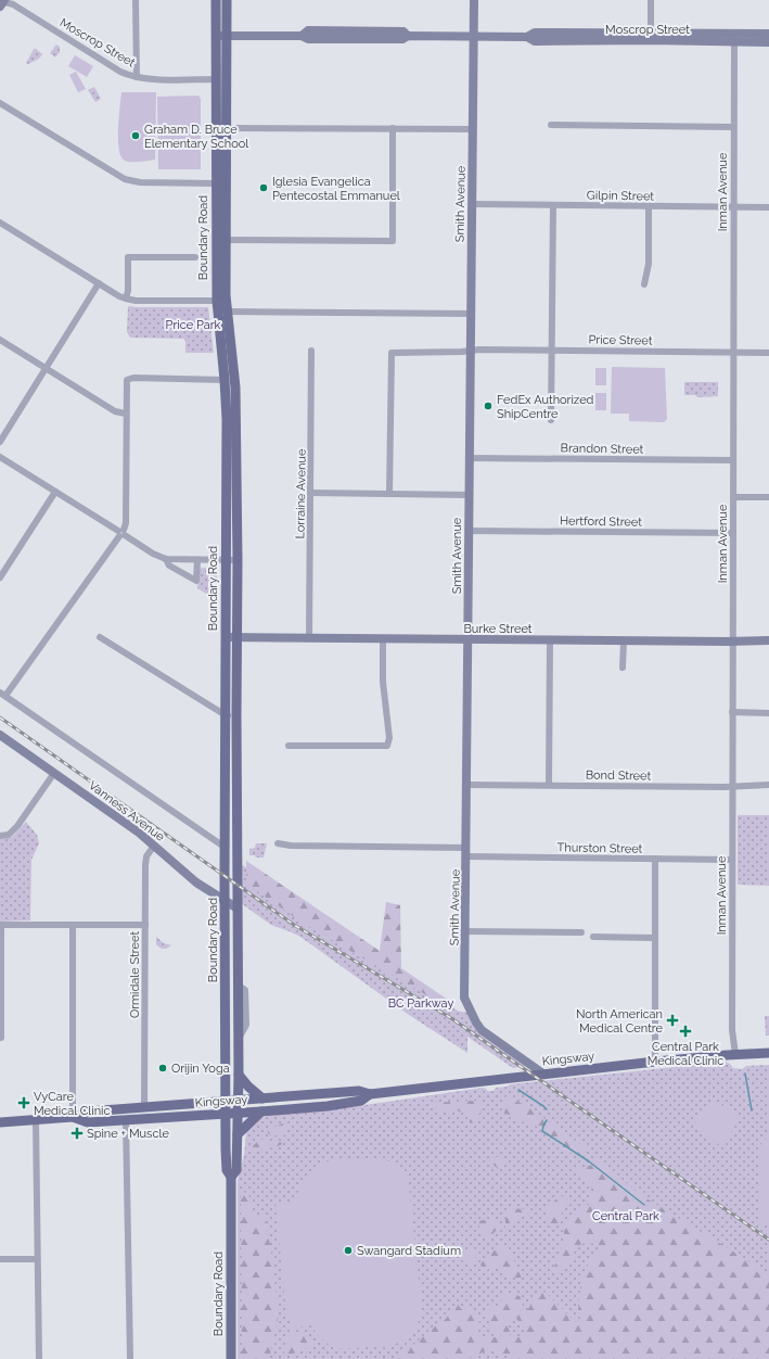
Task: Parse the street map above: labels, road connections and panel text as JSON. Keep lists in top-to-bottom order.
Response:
{
  "streets": {
    "main road": ["Boundary Road", "Kingsway"],
    "street": [
      "Moscrop Street",
      "Inman Avenue",
      "Gilpin Street",
      "Smith Avenue",
      "Price Street",
      "Brandon Street",
      "Lorraine Avenue",
      "Hertford Street",
      "Burke Street",
      "Bond Street",
      "Vanness Avenue",
      "Thurston Street",
      "Ormidale Street"
    ]
  },
  "crossings": [
    ["Moscrop Street", "Inman Avenue"],
    ["Moscrop Street", "Smith Avenue"],
    ["Moscrop Street", "Boundary Road"],
    ["Inman Avenue", "Gilpin Street"],
    ["Inman Avenue", "Price Street"],
    ["Inman Avenue", "Brandon Street"],
    ["Inman Avenue", "Hertford Street"],
    ["Inman Avenue", "Burke Street"],
    ["Inman Avenue", "Bond Street"],
    ["Inman Avenue", "Thurston Street"],
    ["Inman Avenue", "Kingsway"],
    ["Gilpin Street", "Smith Avenue"],
    ["Smith Avenue", "Price Street"],
    ["Smith Avenue", "Brandon Street"],
    ["Smith Avenue", "Hertford Street"],
    ["Smith Avenue", "Burke Street"],
    ["Smith Avenue", "Bond Street"],
    ["Smith Avenue", "Thurston Street"],
    ["Smith Avenue", "Kingsway"],
    ["Boundary Road", "Burke Street"],
    ["Boundary Road", "Vanness Avenue"],
    ["Boundary Road", "Kingsway"],
    ["Lorraine Avenue", "Burke Street"],
    ["Vanness Avenue", "Ormidale Street"],
    ["Ormidale Street", "Kingsway"]
  ],
  "parks": ["Price Park", "BC Parkway", "Central Park"],
  "places": {
    "other": [
      "Graham D. Bruce Elementary School",
      "Iglesia Evangelica Pentecostal Emmanuel",
      "FedEx Authorized ShipCentre",
      "Orijin Yoga",
      "Swangard Stadium"
    ],
    "health": [
      "North American Medical Centre",
      "Central Park Medical Clinic",
      "VyCare Medical Clinic",
      "Spine + Muscle"
    ]
  }
}
